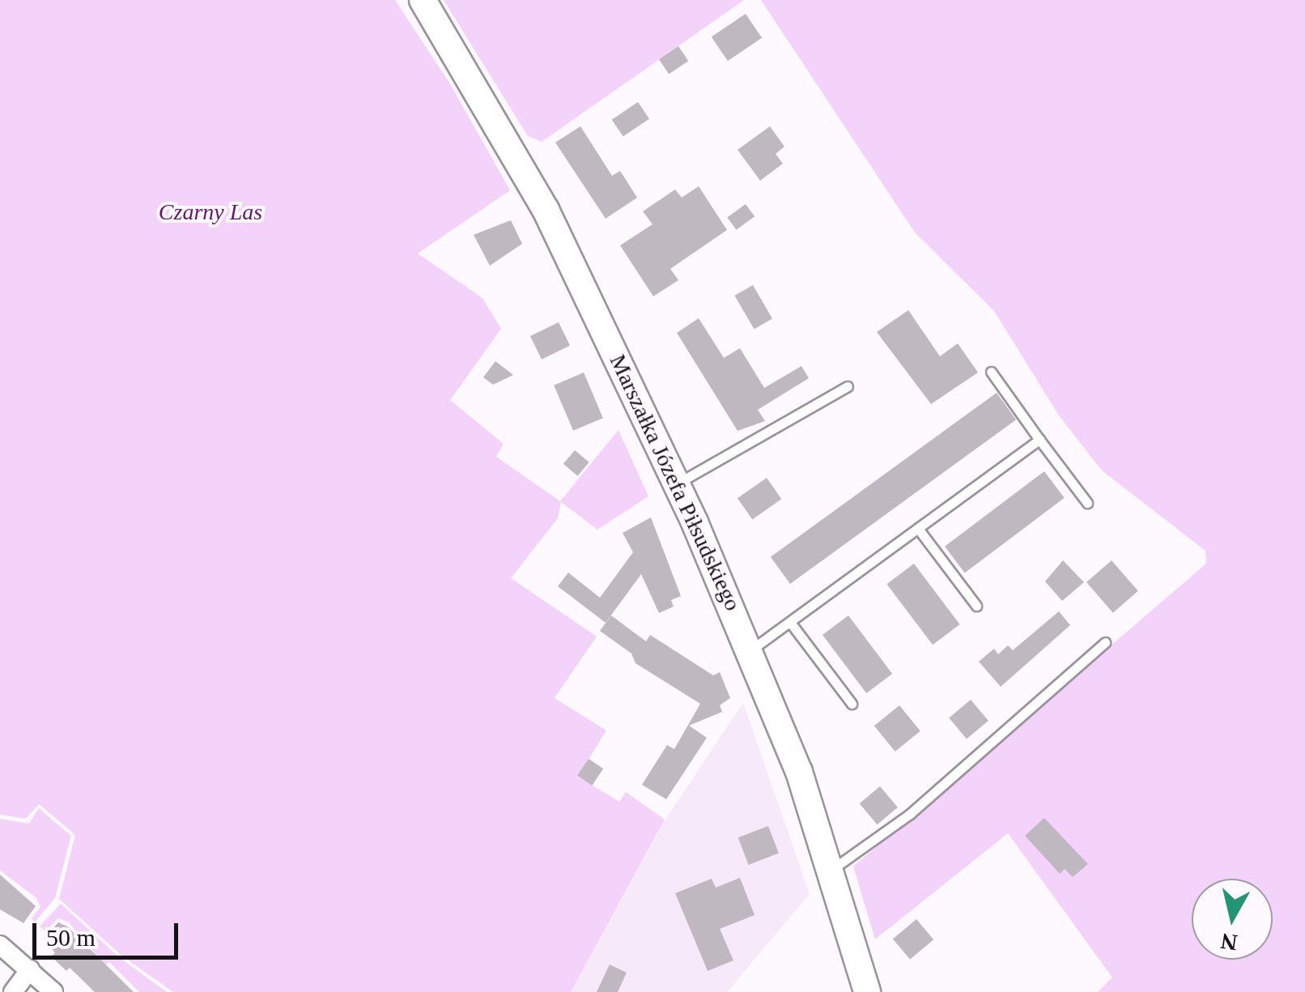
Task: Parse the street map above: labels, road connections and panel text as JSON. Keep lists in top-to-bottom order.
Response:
{
  "streets": {
    "street": ["Marszałka Józefa Piłsudskiego"]
  },
  "parks": ["Czarny Las"],
  "scale_bar": "50 m",
  "north": "bottom"
}
